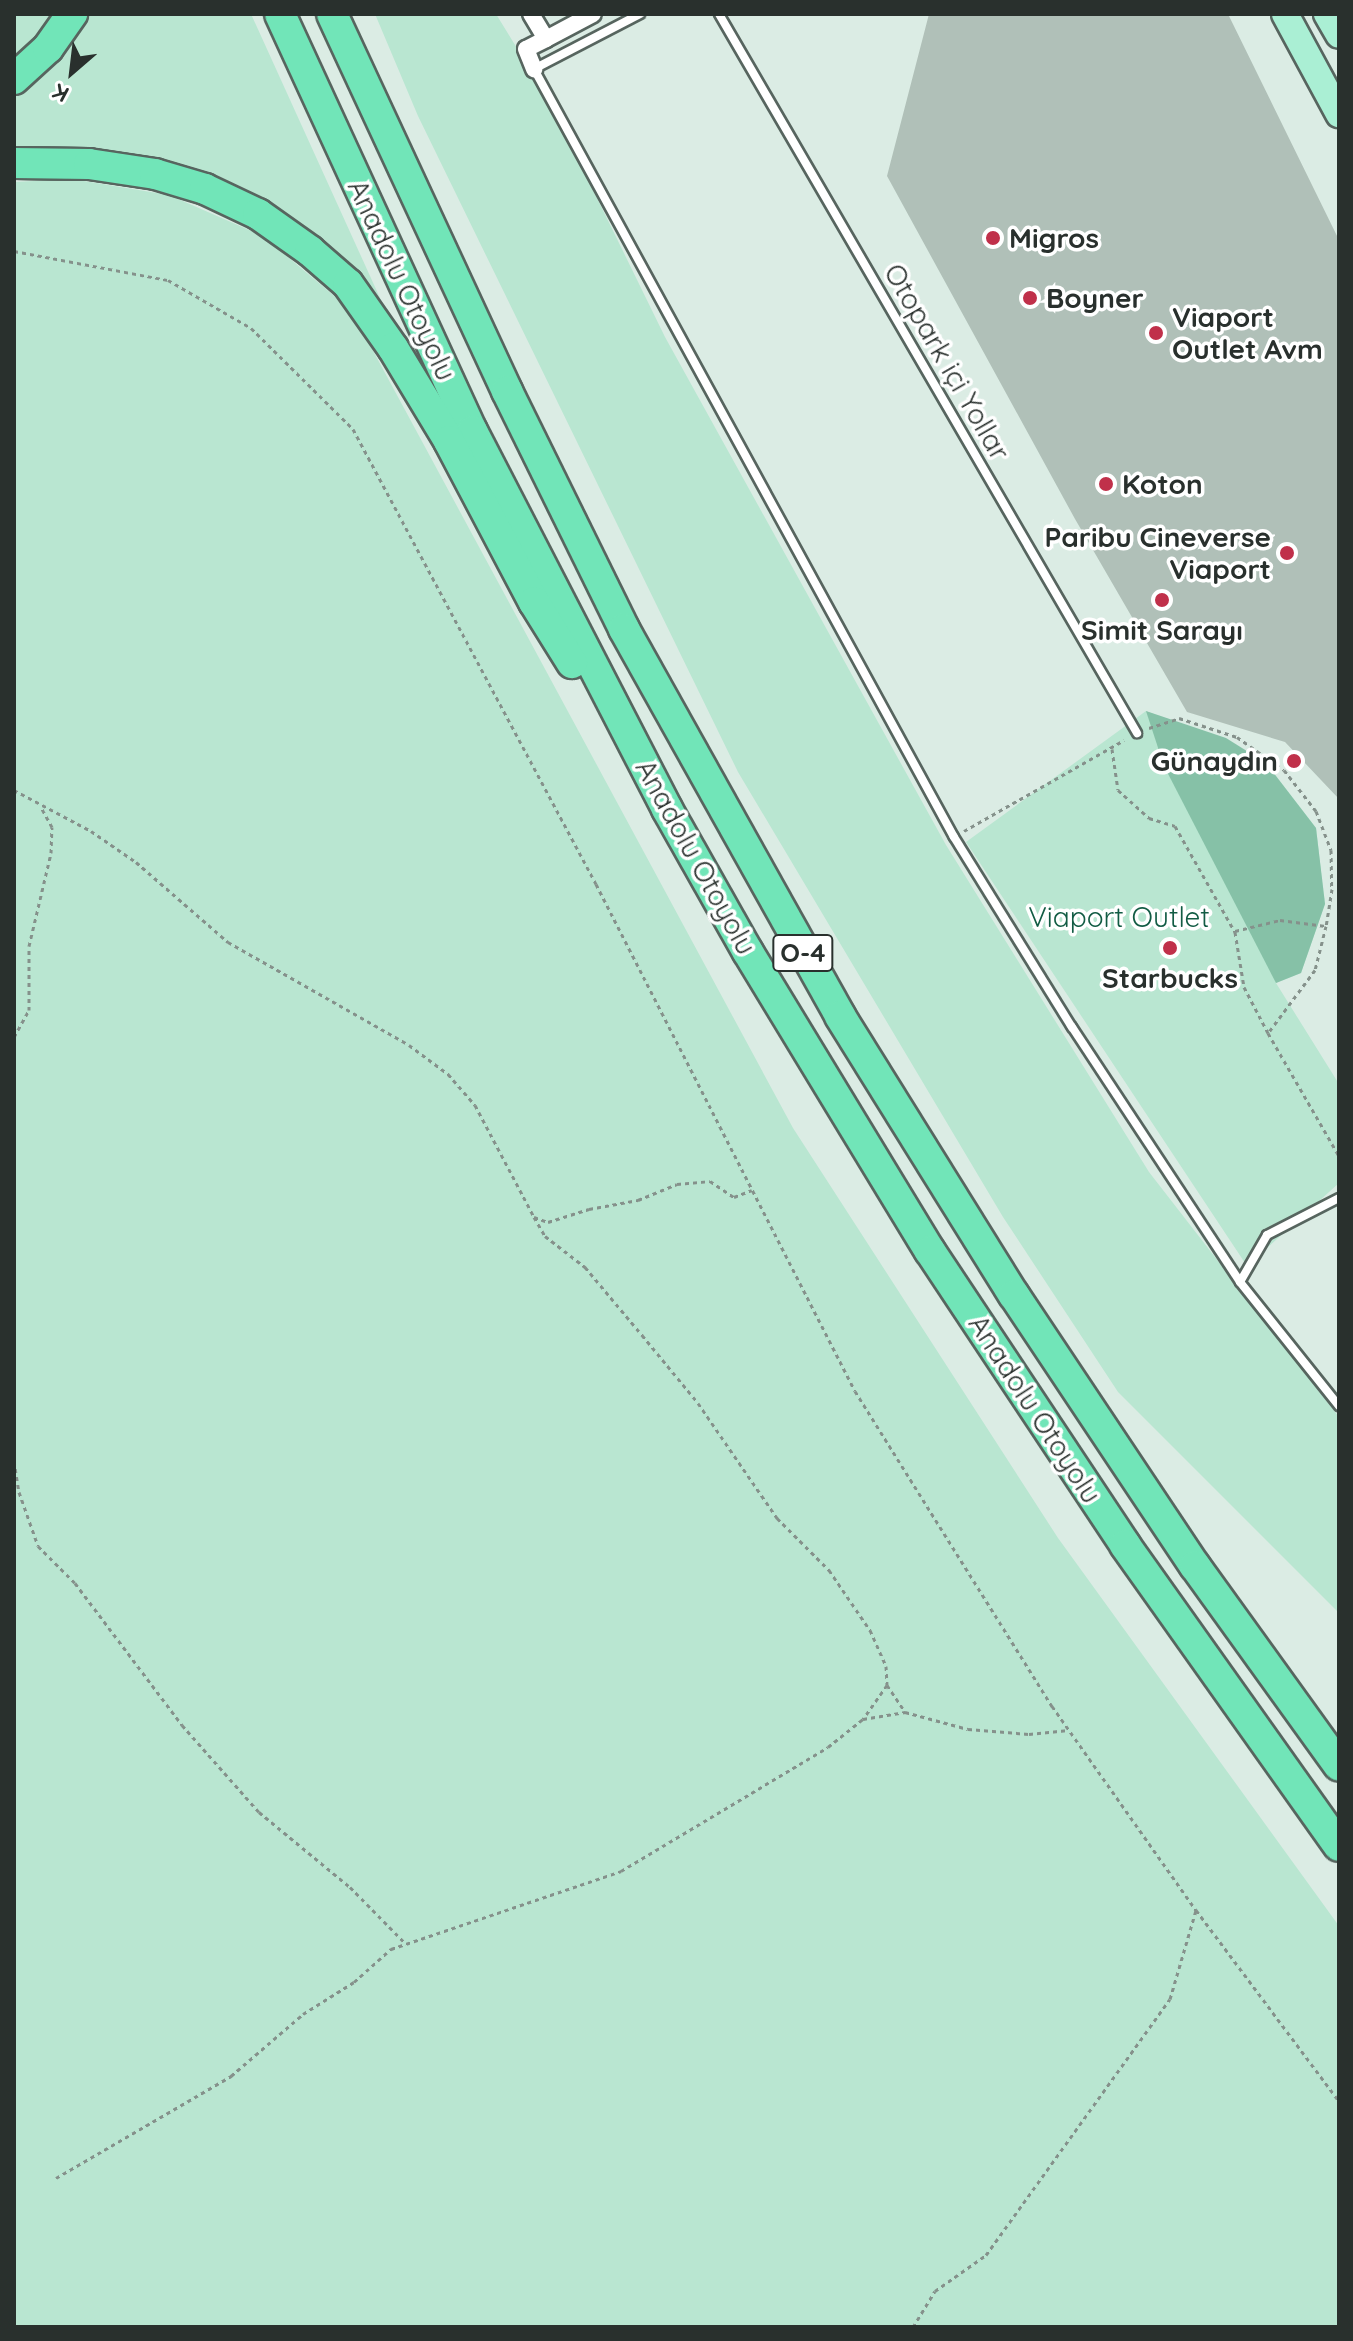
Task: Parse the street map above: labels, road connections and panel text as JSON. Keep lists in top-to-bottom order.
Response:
{
  "streets": {
    "highway": ["Anadolu Otoyolu", "O-4"],
    "lane": ["Otopark içi Yollar"]
  },
  "parks": ["Viaport Outlet"],
  "places": [
    "Migros",
    "Boyner",
    "Viaport Outlet Avm",
    "Koton",
    "Paribu Cineverse Viaport",
    "Simit Sarayı",
    "Günaydın",
    "Starbucks"
  ],
  "north": "bottom left"
}
